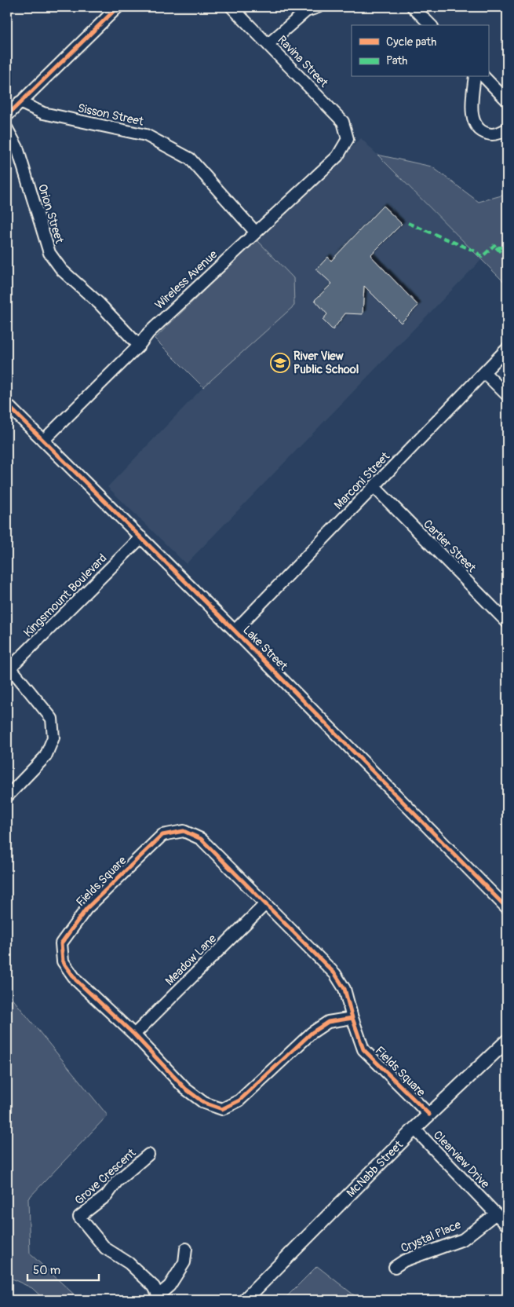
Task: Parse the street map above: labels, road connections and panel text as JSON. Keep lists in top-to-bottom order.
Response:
{
  "streets": {
    "main road": ["McNabb Street"],
    "street": [
      "Ravina Street",
      "Sisson Street",
      "Orion Street",
      "Wireless Avenue",
      "Marconi Street",
      "Cartier Street",
      "Kingsmount Boulevard",
      "Lake Street",
      "Fields Square",
      "Meadow Lane",
      "Clearview Drive",
      "Grove Crescent",
      "Crystal Place"
    ]
  },
  "crossings": [
    ["Ravina Street", "Wireless Avenue"],
    ["Sisson Street", "Wireless Avenue"],
    ["Orion Street", "Wireless Avenue"],
    ["Wireless Avenue", "Lake Street"],
    ["Marconi Street", "Cartier Street"],
    ["Marconi Street", "Lake Street"],
    ["Kingsmount Boulevard", "Lake Street"],
    ["Fields Square", "Meadow Lane"],
    ["Fields Square", "McNabb Street"],
    ["Clearview Drive", "McNabb Street"],
    ["Clearview Drive", "Crystal Place"]
  ],
  "places": {
    "school or university": ["River View Public School"]
  },
  "legend": ["Cycle path", "Path"],
  "scale_bar": "50 m"
}
